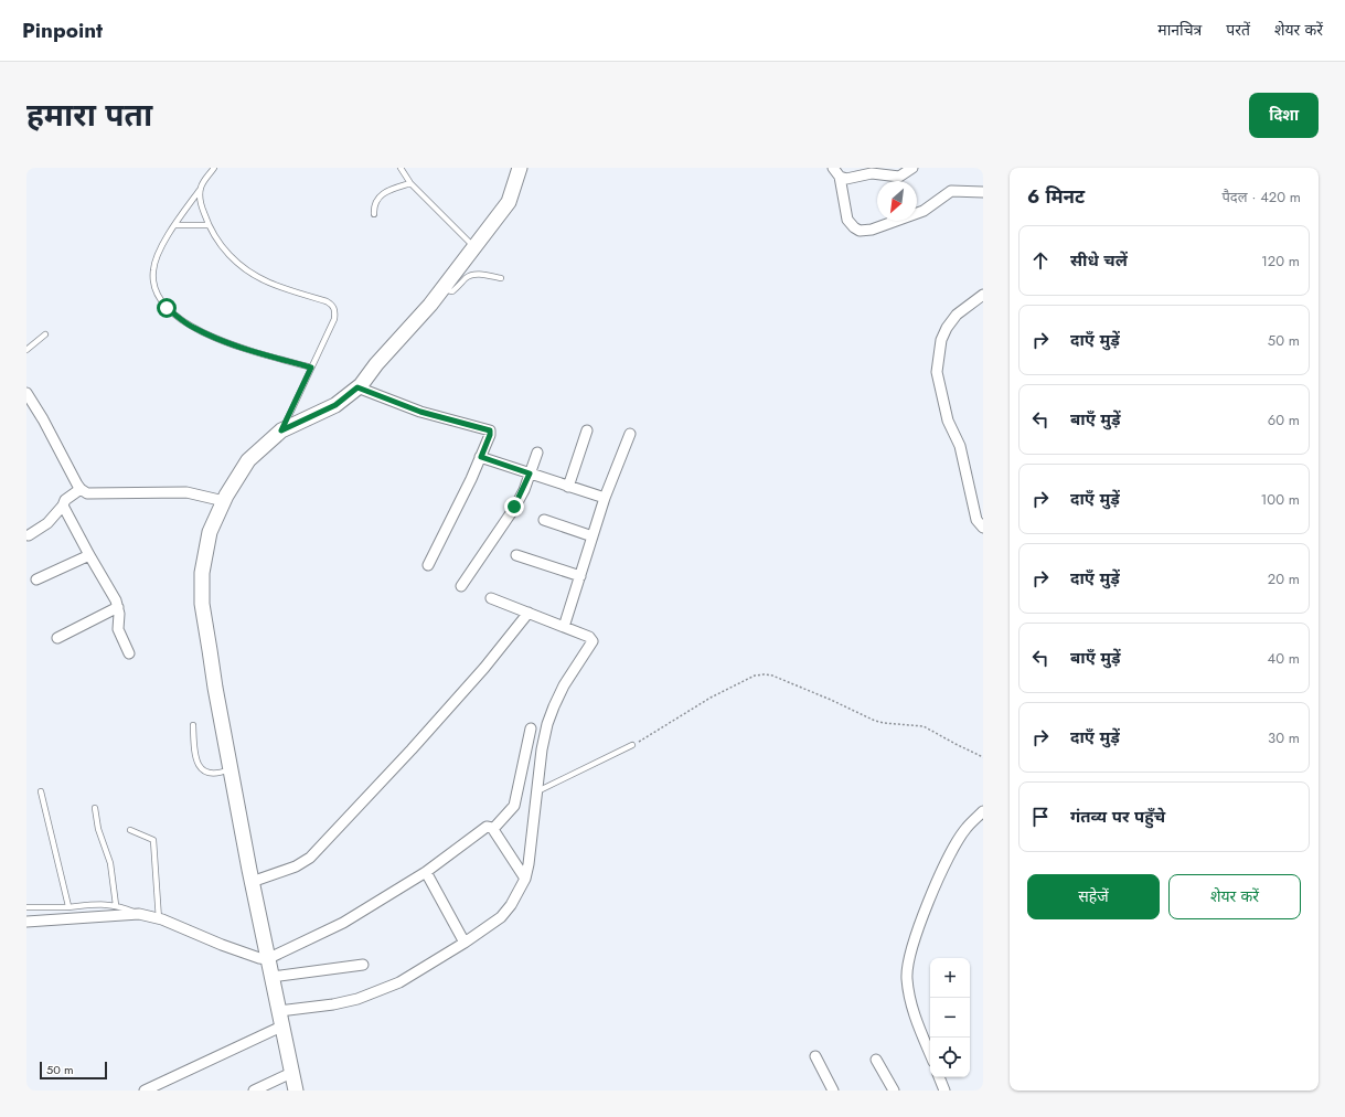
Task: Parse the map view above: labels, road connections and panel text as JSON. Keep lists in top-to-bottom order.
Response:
{
  "scale_bar": "50 m",
  "north": "bottom left",
  "page": {
    "header": "Pinpoint",
    "nav": ["मानचित्र", "परतें", "शेयर करें"],
    "title": "हमारा पता",
    "buttons": [
      "दिशा",
      ["सहेजें", "शेयर करें"]
    ],
    "heading": ["6 मिनट", "पैदल · 420 m"],
    "list": [
      ["सीधे चलें", "120 m"],
      ["दाएँ मुड़ें", "50 m"],
      ["बाएँ मुड़ें", "60 m"],
      ["दाएँ मुड़ें", "100 m"],
      ["दाएँ मुड़ें", "20 m"],
      ["बाएँ मुड़ें", "40 m"],
      ["दाएँ मुड़ें", "30 m"],
      "गंतव्य पर पहुँचे"
    ],
    "map_buttons": ["+", "−"],
    "scale": "50 m"
  }
}
